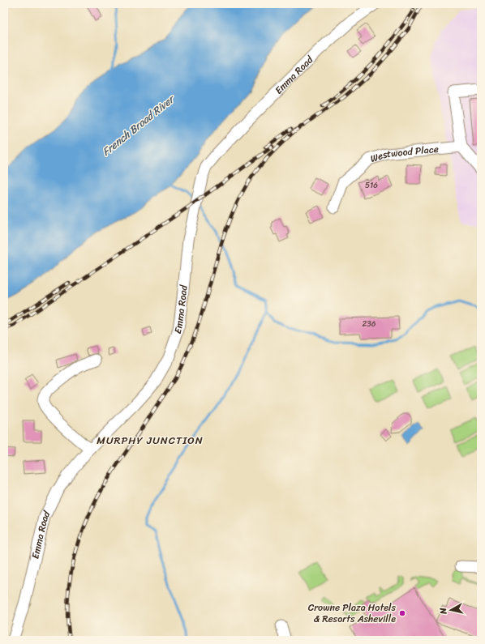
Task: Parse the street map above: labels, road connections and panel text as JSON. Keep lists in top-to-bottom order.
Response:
{
  "streets": {
    "street": ["Emma Road", "Westwood Place"]
  },
  "districts": ["MURPHY JUNCTION"],
  "water": ["French Broad River"],
  "places": ["Crowne Plaza Hotels & Resorts Asheville"],
  "house_numbers": ["516", "236"],
  "north": "left"
}
